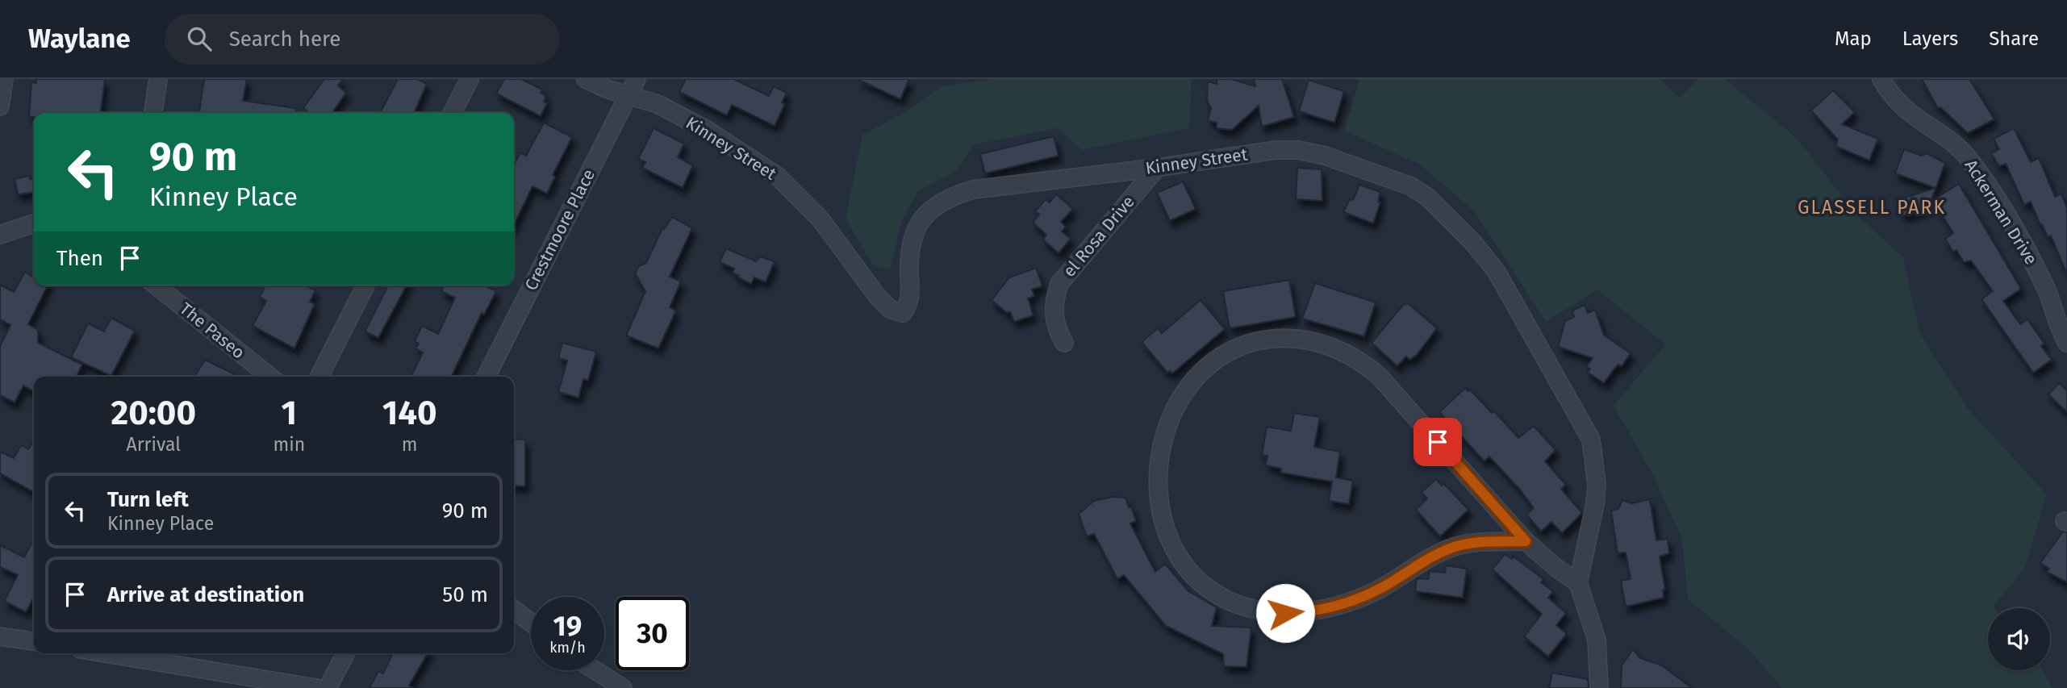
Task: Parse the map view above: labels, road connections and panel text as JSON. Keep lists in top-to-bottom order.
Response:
{
  "streets": {
    "street": [
      "Kinney Street",
      "Ackerman Drive",
      "Crestmoore Place",
      "el Rosa Drive",
      "The Paseo"
    ]
  },
  "crossings": [
    ["Kinney Street", "Crestmoore Place"],
    ["Kinney Street", "el Rosa Drive"]
  ],
  "districts": ["GLASSELL PARK"],
  "page": {
    "header": "Waylane",
    "search": "Search here",
    "nav": ["Map", "Layers", "Share"],
    "turn": ["90 m", "Kinney Place"],
    "then": "Then",
    "eta": [
      "20:00",
      "Arrival",
      "1",
      "min",
      "140",
      "m"
    ],
    "list": [
      {
        "name": "Turn left",
        "note": "Kinney Place",
        "value": "90 m"
      },
      {
        "name": "Arrive at destination",
        "value": "50 m"
      }
    ],
    "speed": "19 km/h",
    "limit": "30"
  }
}
